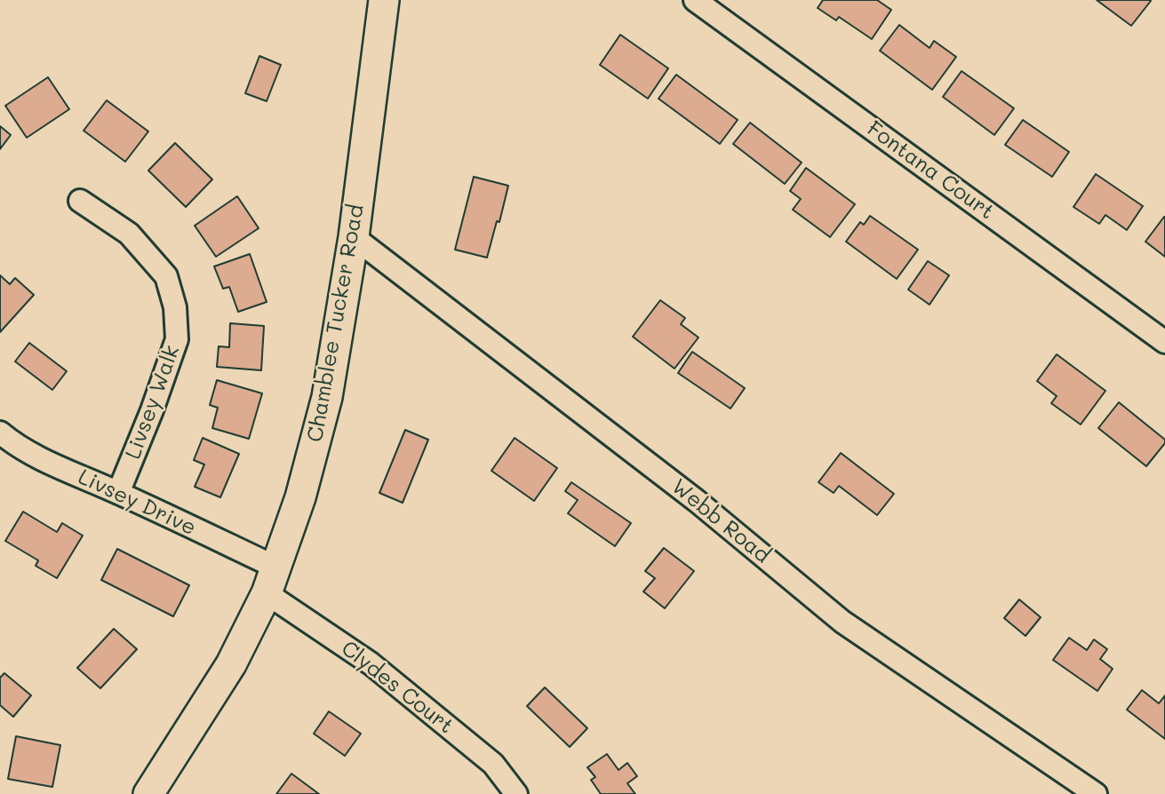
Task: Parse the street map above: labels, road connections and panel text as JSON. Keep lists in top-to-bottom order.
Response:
{
  "streets": {
    "main road": ["Chamblee Tucker Road"],
    "street": [
      "Fontana Court",
      "Livsey Walk",
      "Livsey Drive",
      "Webb Road",
      "Clydes Court"
    ]
  },
  "crossings": [
    ["Chamblee Tucker Road", "Livsey Drive"],
    ["Chamblee Tucker Road", "Webb Road"],
    ["Chamblee Tucker Road", "Clydes Court"],
    ["Livsey Walk", "Livsey Drive"],
    ["Livsey Drive", "Clydes Court"]
  ]
}
